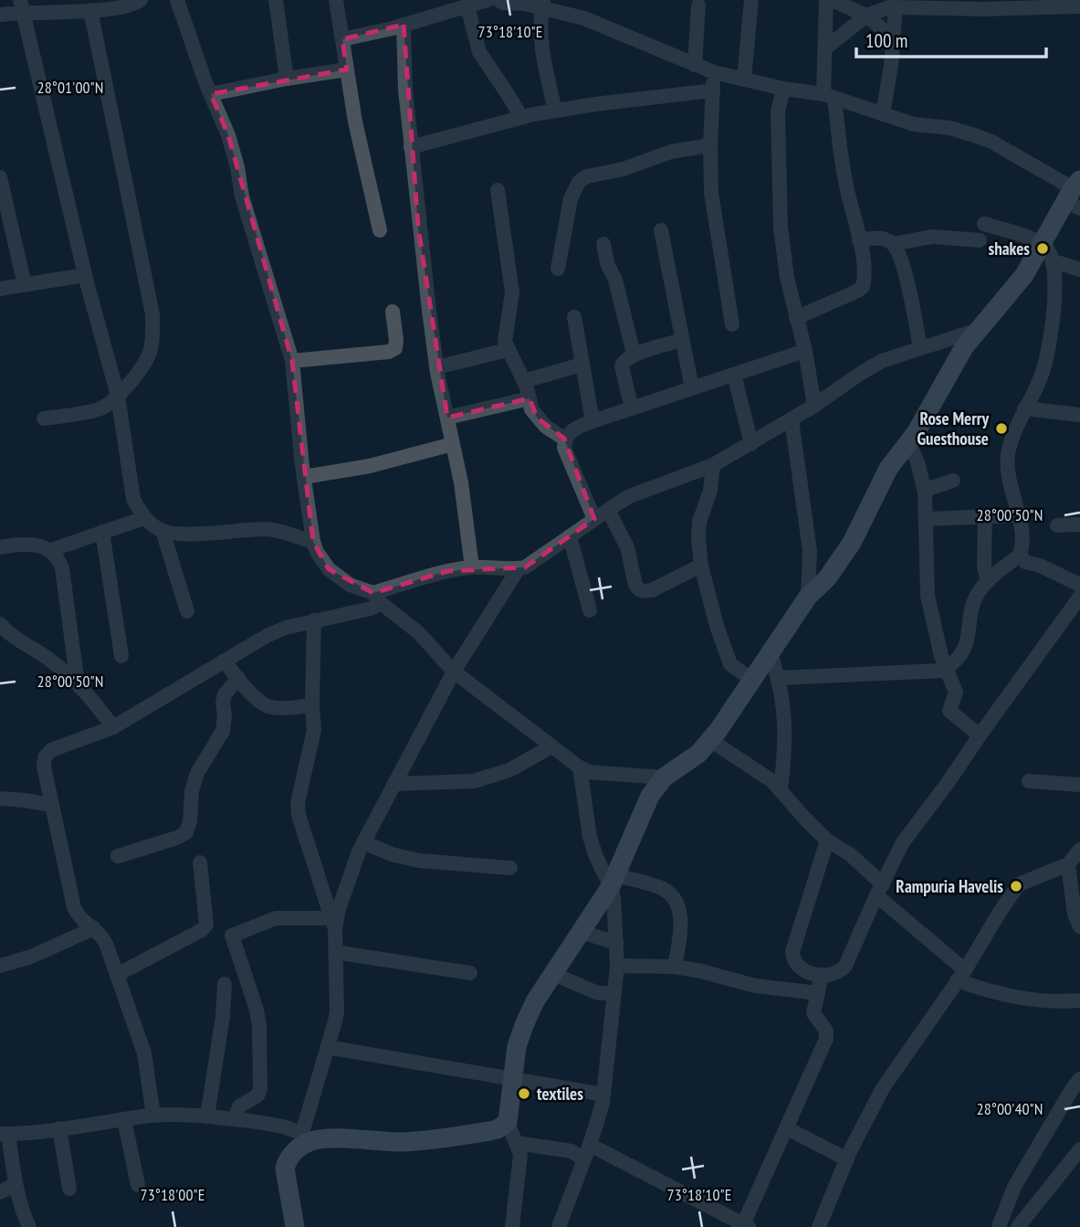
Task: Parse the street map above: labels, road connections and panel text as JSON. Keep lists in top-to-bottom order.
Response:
{
  "places": [
    "shakes",
    "Rose Merry Guesthouse",
    "Rampuria Havelis",
    "textiles"
  ],
  "scale_bar": "100 m",
  "coordinates": [
    "73°18'10\"E",
    "28°01'00\"N",
    "28°00'50\"N",
    "28°00'40\"N",
    "73°18'00\"E"
  ]
}
